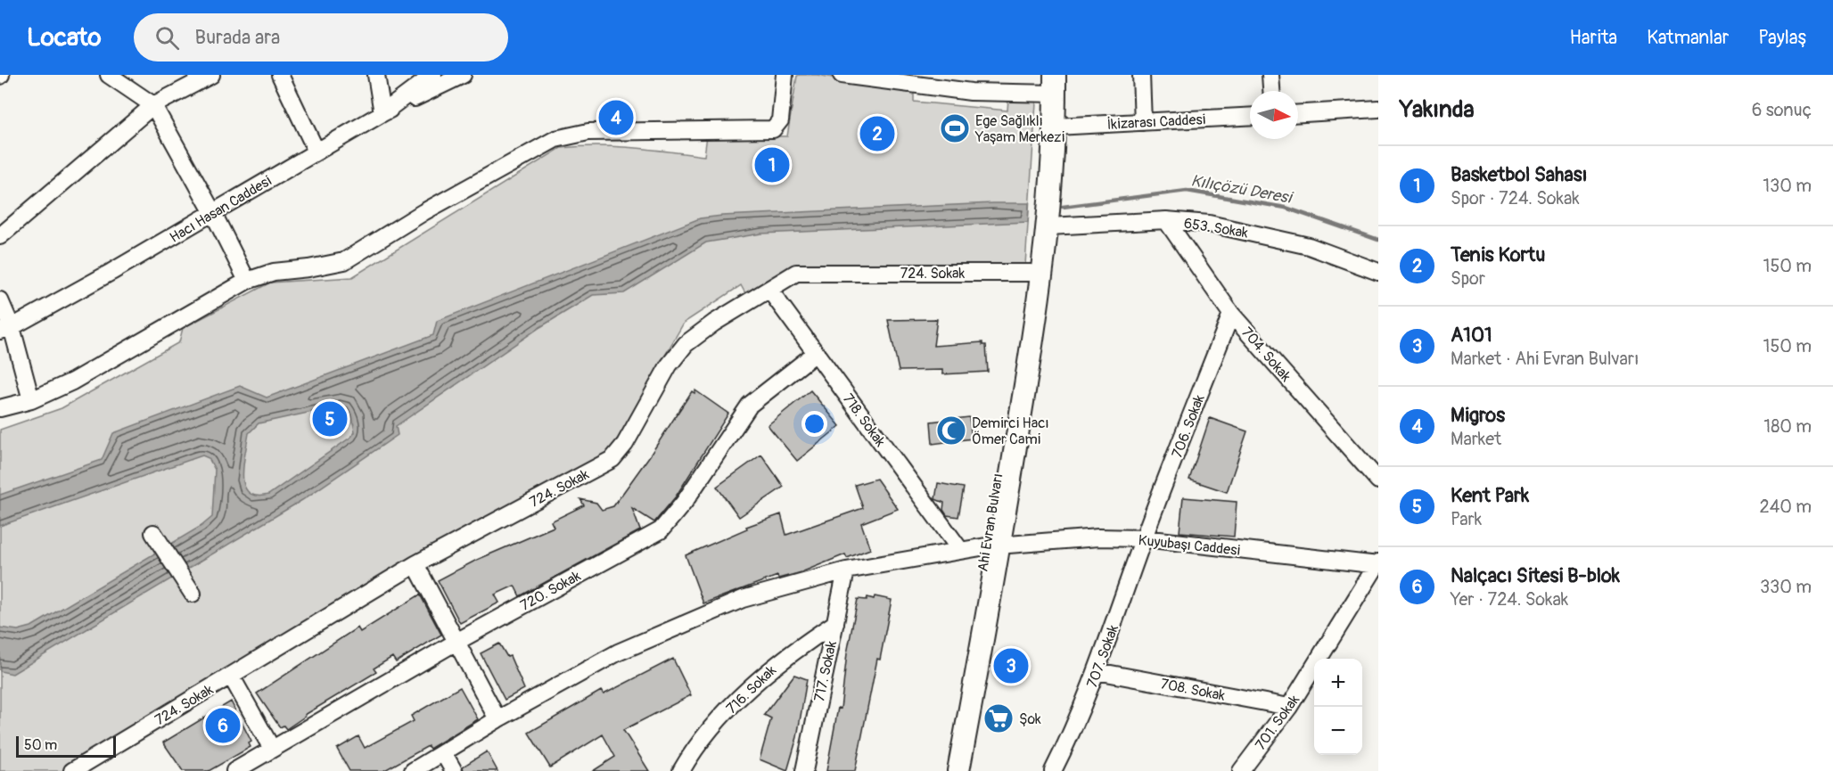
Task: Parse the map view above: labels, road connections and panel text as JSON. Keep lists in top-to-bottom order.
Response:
{
  "streets": {
    "main road": ["Ahi Evran Bulvarı"],
    "street": [
      "İkizarası Caddesi",
      "Hacı Hasan Caddesi",
      "653. Sokak",
      "724. Sokak",
      "704. Sokak",
      "718. Sokak",
      "706. Sokak",
      "Kuyubaşı Caddesi",
      "720. Sokak",
      "707. Sokak",
      "717. Sokak",
      "716. Sokak",
      "708. Sokak",
      "701. Sokak"
    ]
  },
  "crossings": [
    ["653. Sokak", "704. Sokak"],
    ["724. Sokak", "718. Sokak"],
    ["724. Sokak", "Ahi Evran Bulvarı"],
    ["704. Sokak", "706. Sokak"],
    ["718. Sokak", "Kuyubaşı Caddesi"],
    ["718. Sokak", "720. Sokak"],
    ["706. Sokak", "Kuyubaşı Caddesi"],
    ["706. Sokak", "707. Sokak"],
    ["Ahi Evran Bulvarı", "Kuyubaşı Caddesi"],
    ["Kuyubaşı Caddesi", "707. Sokak"],
    ["Kuyubaşı Caddesi", "717. Sokak"],
    ["Kuyubaşı Caddesi", "701. Sokak"],
    ["707. Sokak", "708. Sokak"],
    ["717. Sokak", "716. Sokak"],
    ["708. Sokak", "701. Sokak"]
  ],
  "water": ["Kılıçözü Deresi"],
  "places": {
    "sports": ["Ege Sağlıklı Yaşam Merkezi"],
    "mosque": ["Demirci Hacı Ömer Cami"],
    "supermarket": ["Şok"]
  },
  "scale_bar": "50 m",
  "north": "right",
  "page": {
    "header": "Locato",
    "search": "Burada ara",
    "nav": ["Harita", "Katmanlar", "Paylaş"],
    "heading": ["Yakında", "6 sonuç"],
    "pins": [
      "4",
      "2",
      "1",
      "5",
      "3",
      "6"
    ],
    "list": [
      {
        "mark": "1",
        "name": "Basketbol Sahası",
        "note": "Spor · 724. Sokak",
        "value": "130 m"
      },
      {
        "mark": "2",
        "name": "Tenis Kortu",
        "note": "Spor",
        "value": "150 m"
      },
      {
        "mark": "3",
        "name": "A101",
        "note": "Market · Ahi Evran Bulvarı",
        "value": "150 m"
      },
      {
        "mark": "4",
        "name": "Migros",
        "note": "Market",
        "value": "180 m"
      },
      {
        "mark": "5",
        "name": "Kent Park",
        "note": "Park",
        "value": "240 m"
      },
      {
        "mark": "6",
        "name": "Nalçacı Sitesi B-blok",
        "note": "Yer · 724. Sokak",
        "value": "330 m"
      }
    ],
    "map_buttons": ["+", "−"],
    "scale": "50 m"
  }
}
